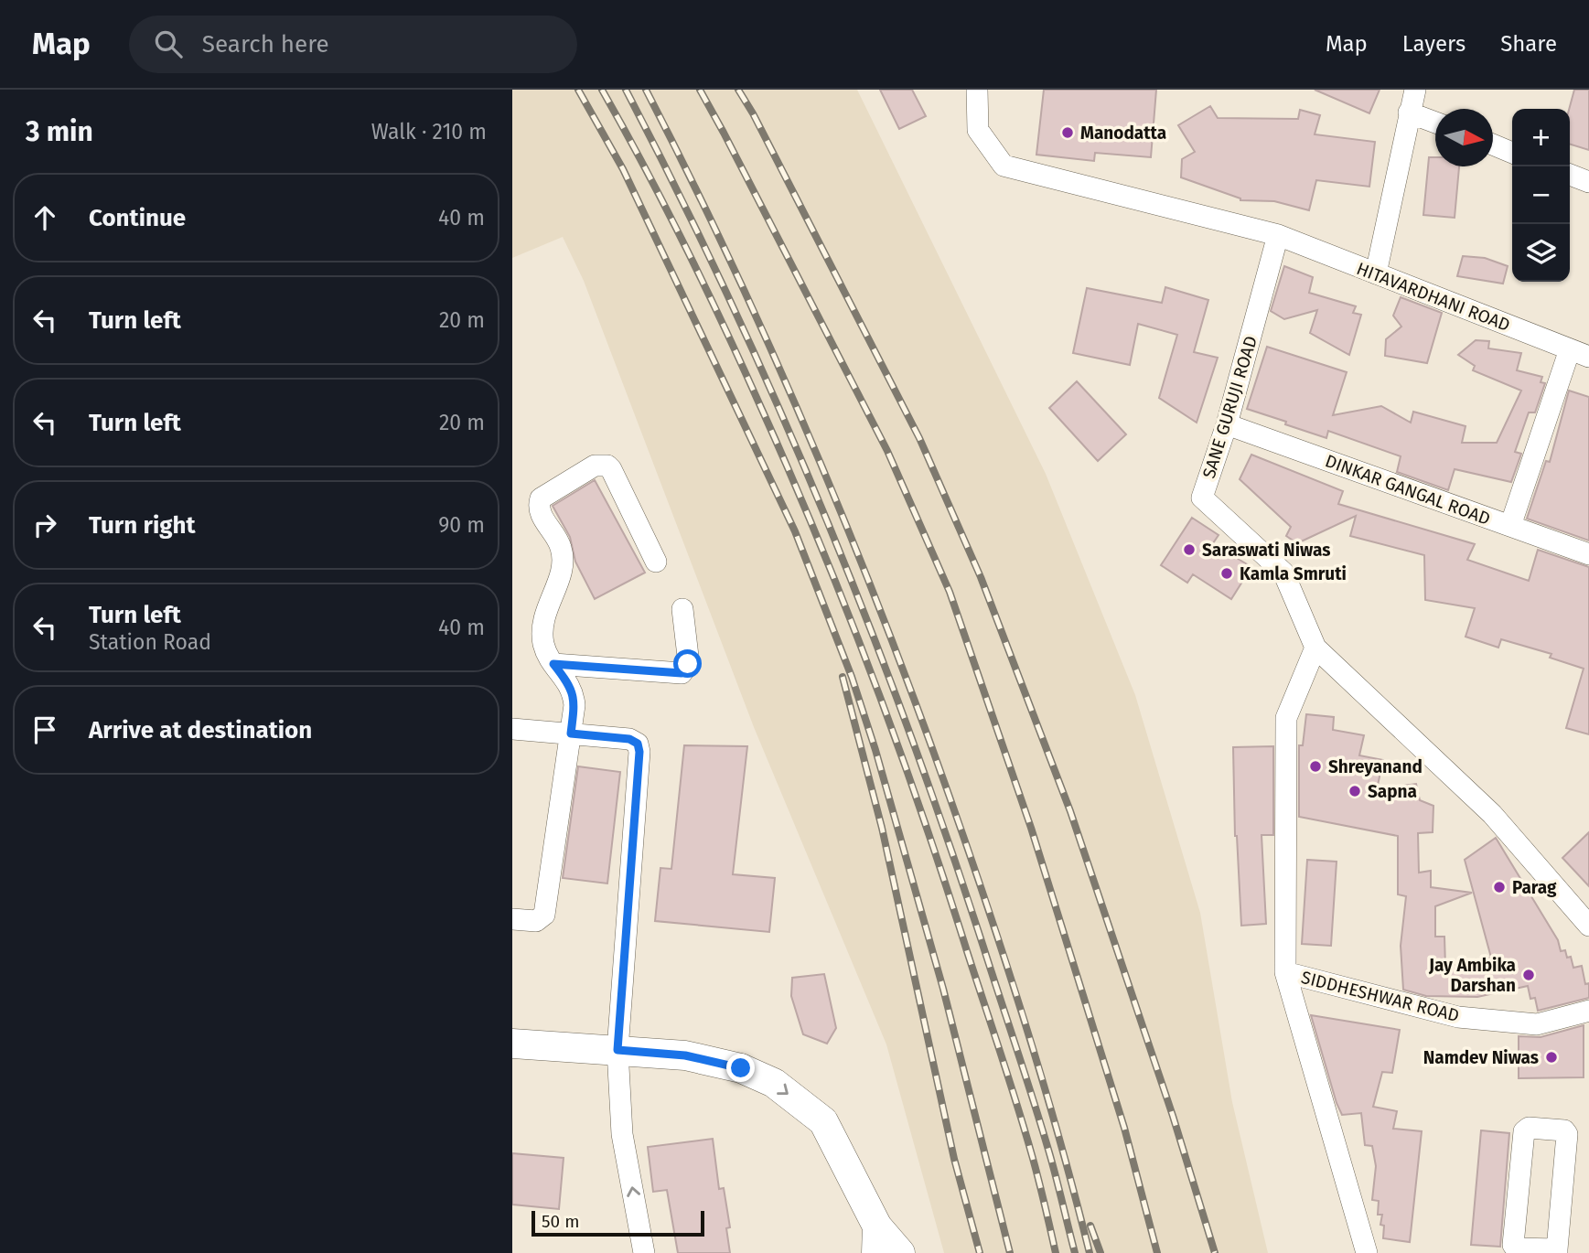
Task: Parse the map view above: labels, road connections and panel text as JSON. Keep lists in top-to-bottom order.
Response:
{
  "streets": {
    "street": [
      "HITAVARDHANI ROAD",
      "SANE GURUJI ROAD",
      "DINKAR GANGAL ROAD",
      "SIDDHESHWAR ROAD"
    ]
  },
  "crossings": [
    ["HITAVARDHANI ROAD", "SANE GURUJI ROAD"],
    ["SANE GURUJI ROAD", "DINKAR GANGAL ROAD"]
  ],
  "places": [
    "Manodatta",
    "Saraswati Niwas",
    "Kamla Smruti",
    "Shreyanand",
    "Sapna",
    "Parag",
    "Jay Ambika Darshan",
    "Namdev Niwas"
  ],
  "scale_bar": "50 m",
  "north": "right",
  "page": {
    "header": "Map",
    "search": "Search here",
    "nav": ["Map", "Layers", "Share"],
    "heading": ["3 min", "Walk · 210 m"],
    "map_buttons": ["+", "−"],
    "list": [
      ["Continue", "40 m"],
      ["Turn left", "20 m"],
      ["Turn left", "20 m"],
      ["Turn right", "90 m"],
      ["Turn left", "Station Road", "40 m"],
      "Arrive at destination"
    ],
    "scale": "50 m"
  }
}
